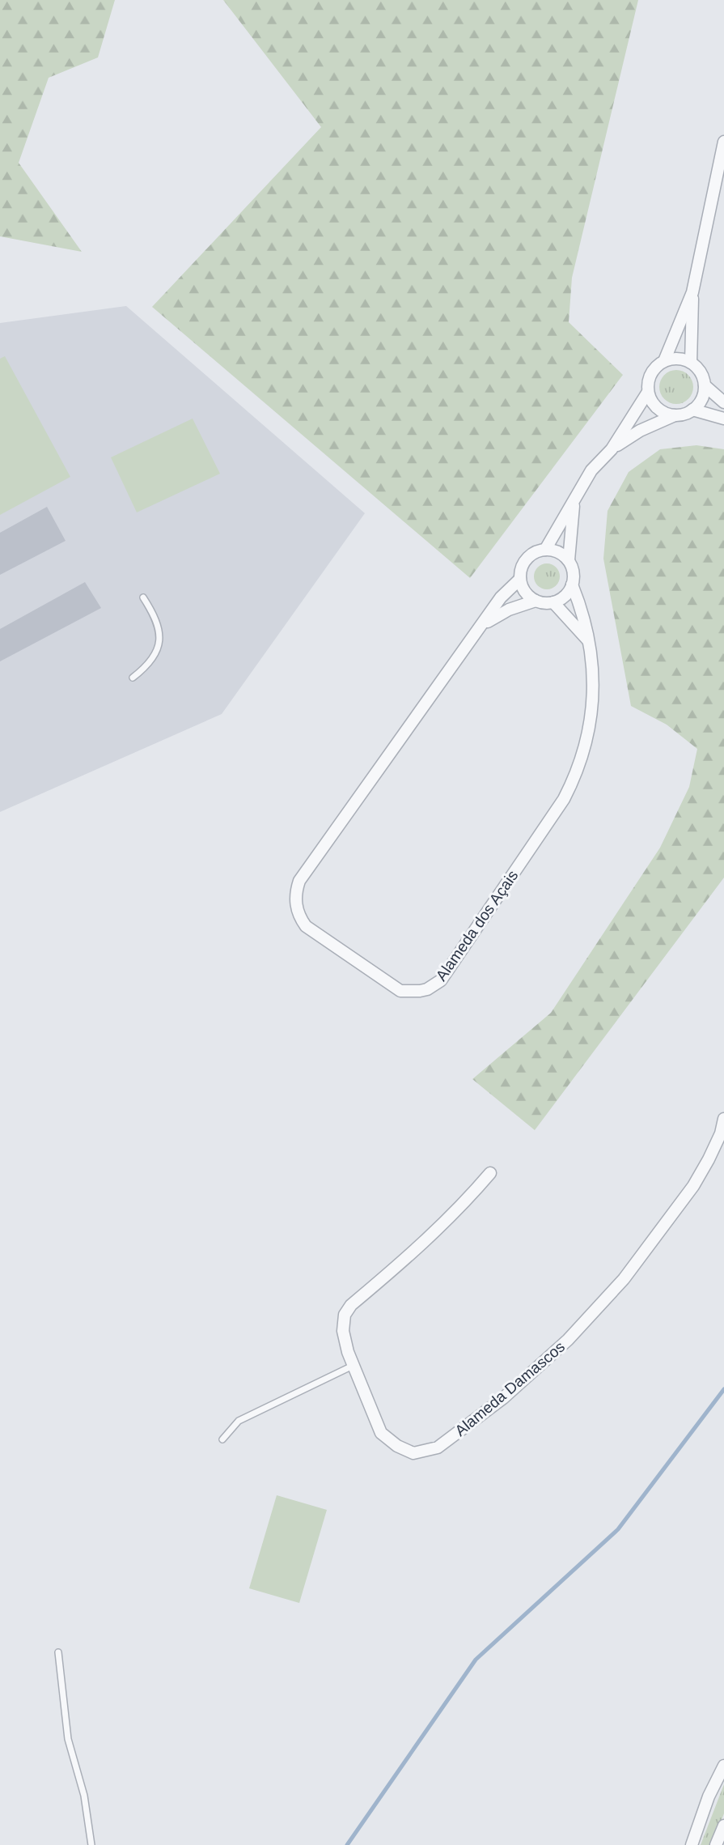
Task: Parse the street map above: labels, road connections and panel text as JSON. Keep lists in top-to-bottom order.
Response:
{
  "streets": {
    "street": ["Alameda dos Açais", "Alameda Damascos"]
  }
}
